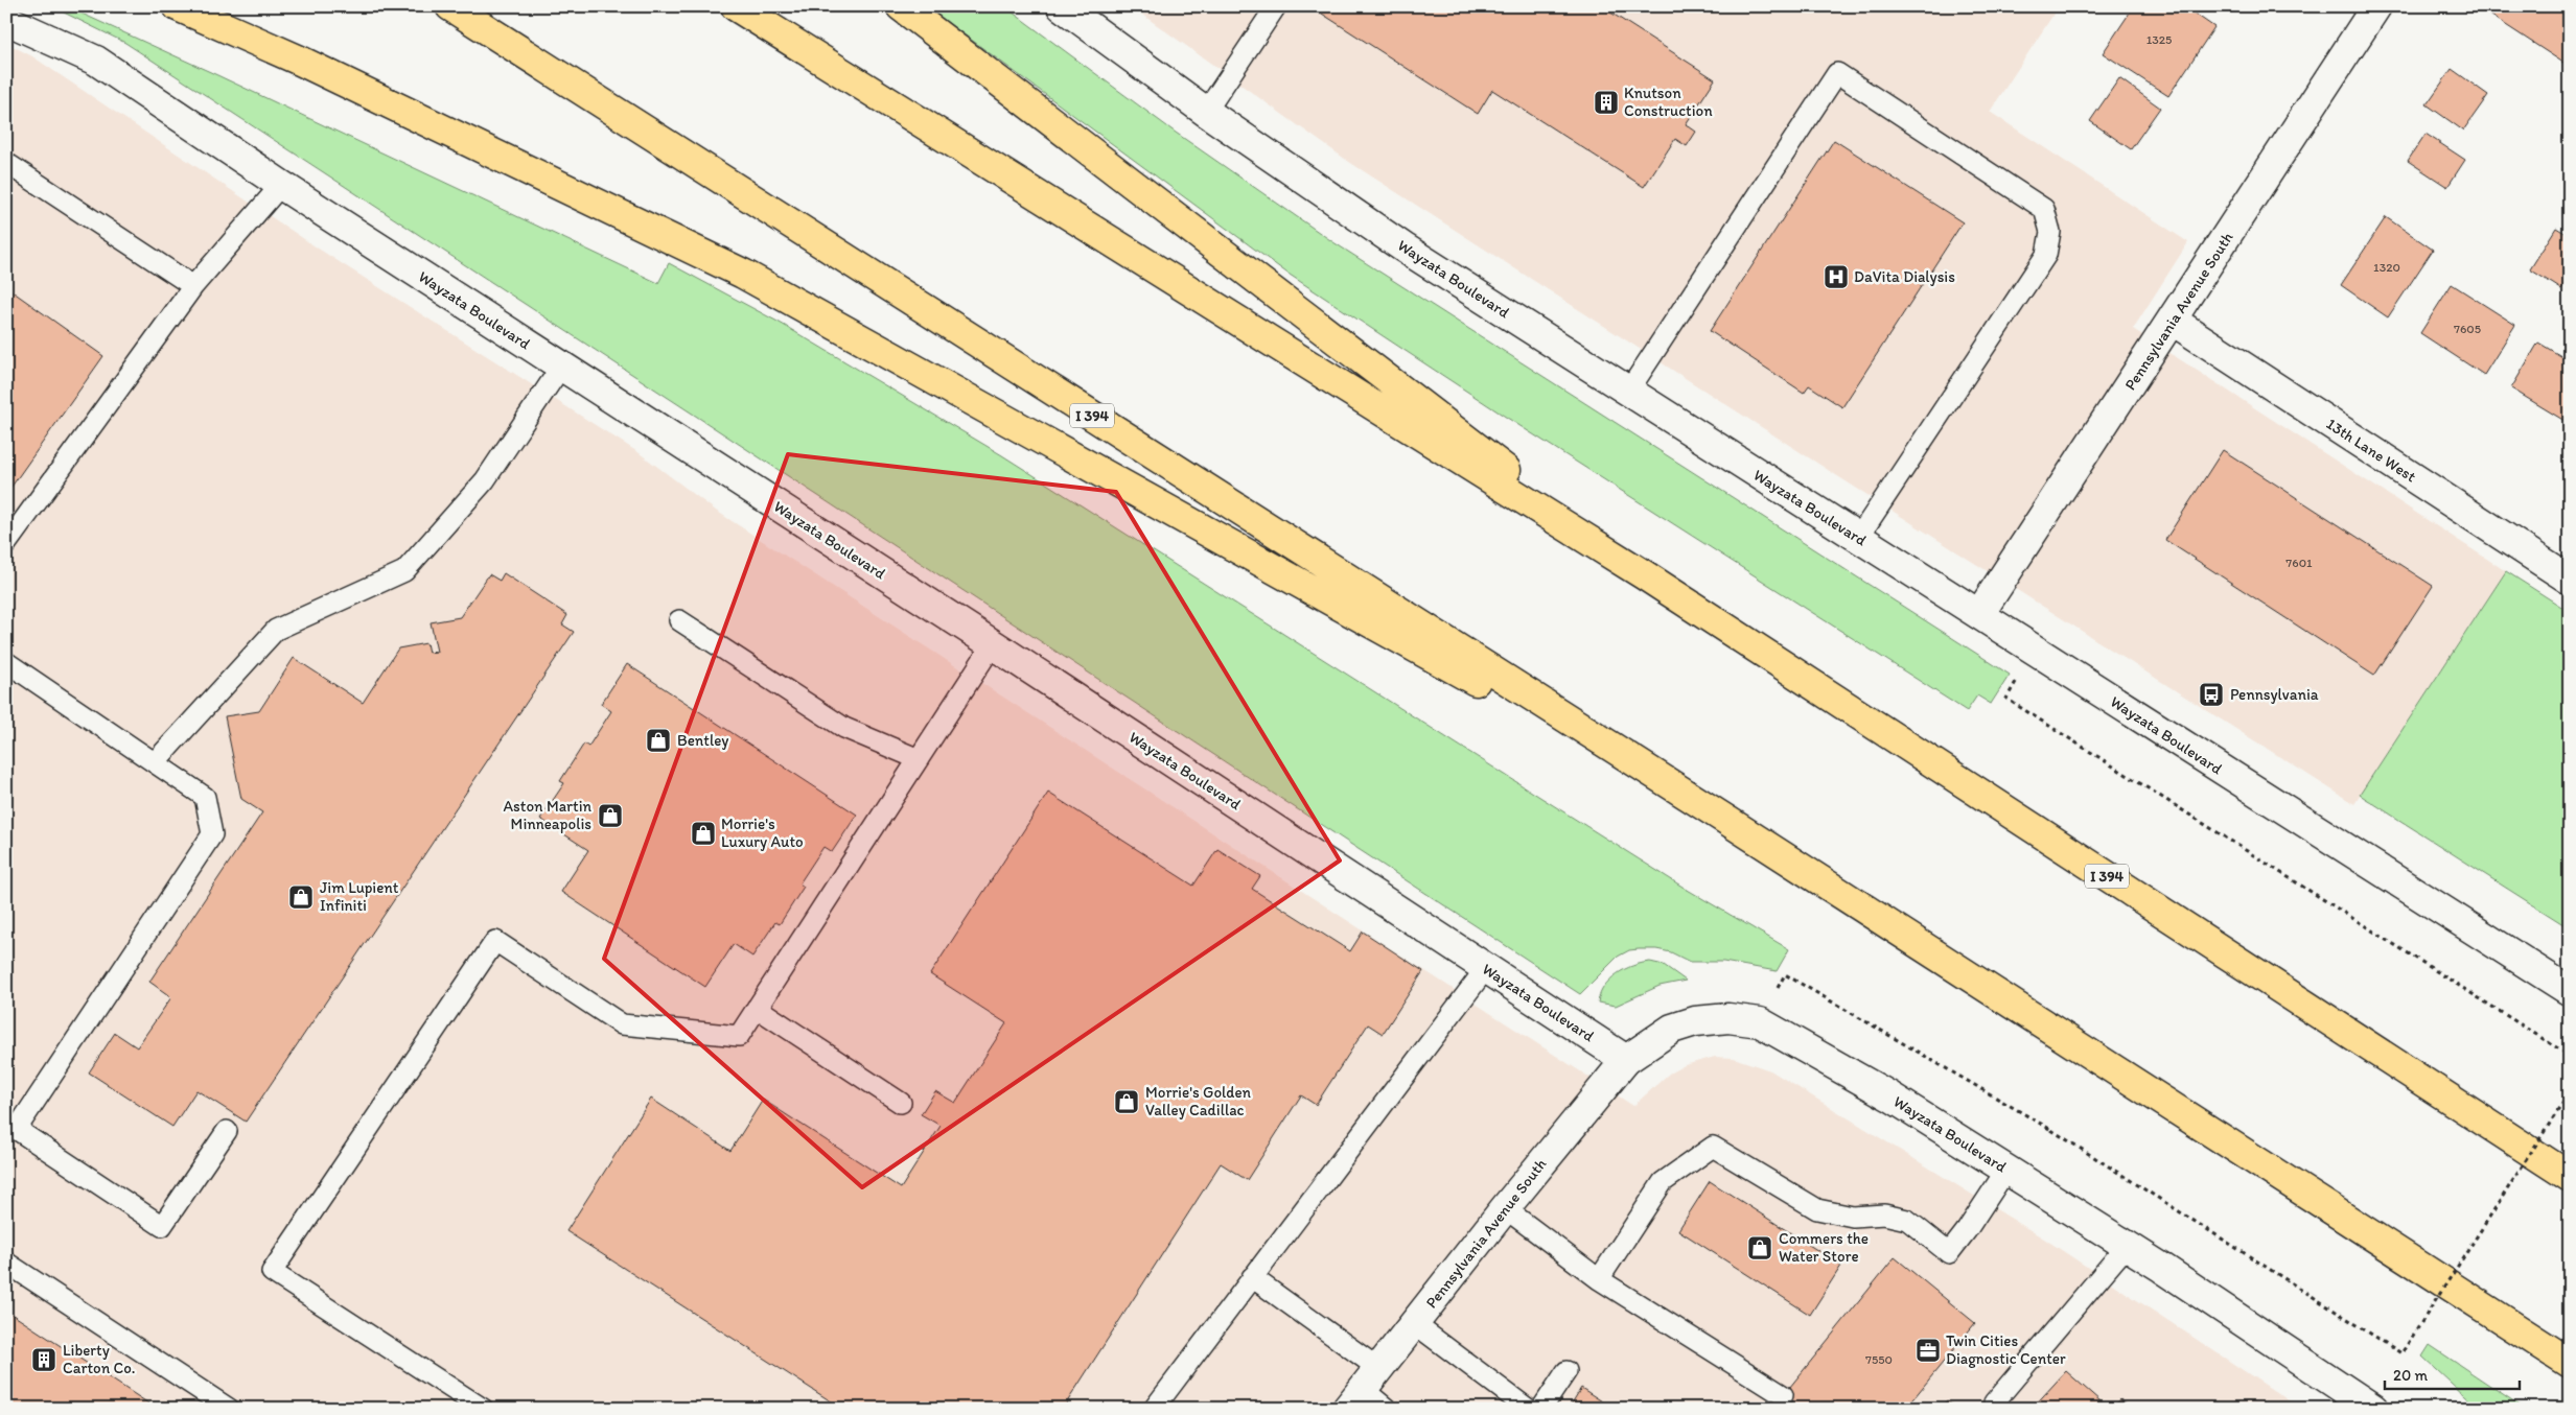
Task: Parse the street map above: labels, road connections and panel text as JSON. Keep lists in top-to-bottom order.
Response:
{
  "streets": {
    "highway": ["I 394"],
    "street": ["Wayzata Boulevard", "Pennsylvania Avenue South", "13th Lane West"]
  },
  "crossings": [
    ["Wayzata Boulevard", "Pennsylvania Avenue South"],
    ["Pennsylvania Avenue South", "13th Lane West"]
  ],
  "places": {
    "building": ["Knutson Construction", "Liberty Carton Co."],
    "hospital": ["DaVita Dialysis"],
    "bus stop": ["Pennsylvania"],
    "shop": [
      "Bentley",
      "Aston Martin Minneapolis",
      "Morrie's Luxury Auto",
      "Jim Lupient Infiniti",
      "Morrie's Golden Valley Cadillac",
      "Commers the Water Store"
    ],
    "office": ["Twin Cities Diagnostic Center"]
  },
  "house_numbers": [
    "1325",
    "1320",
    "7605",
    "7601",
    "7550"
  ],
  "scale_bar": "20 m"
}
